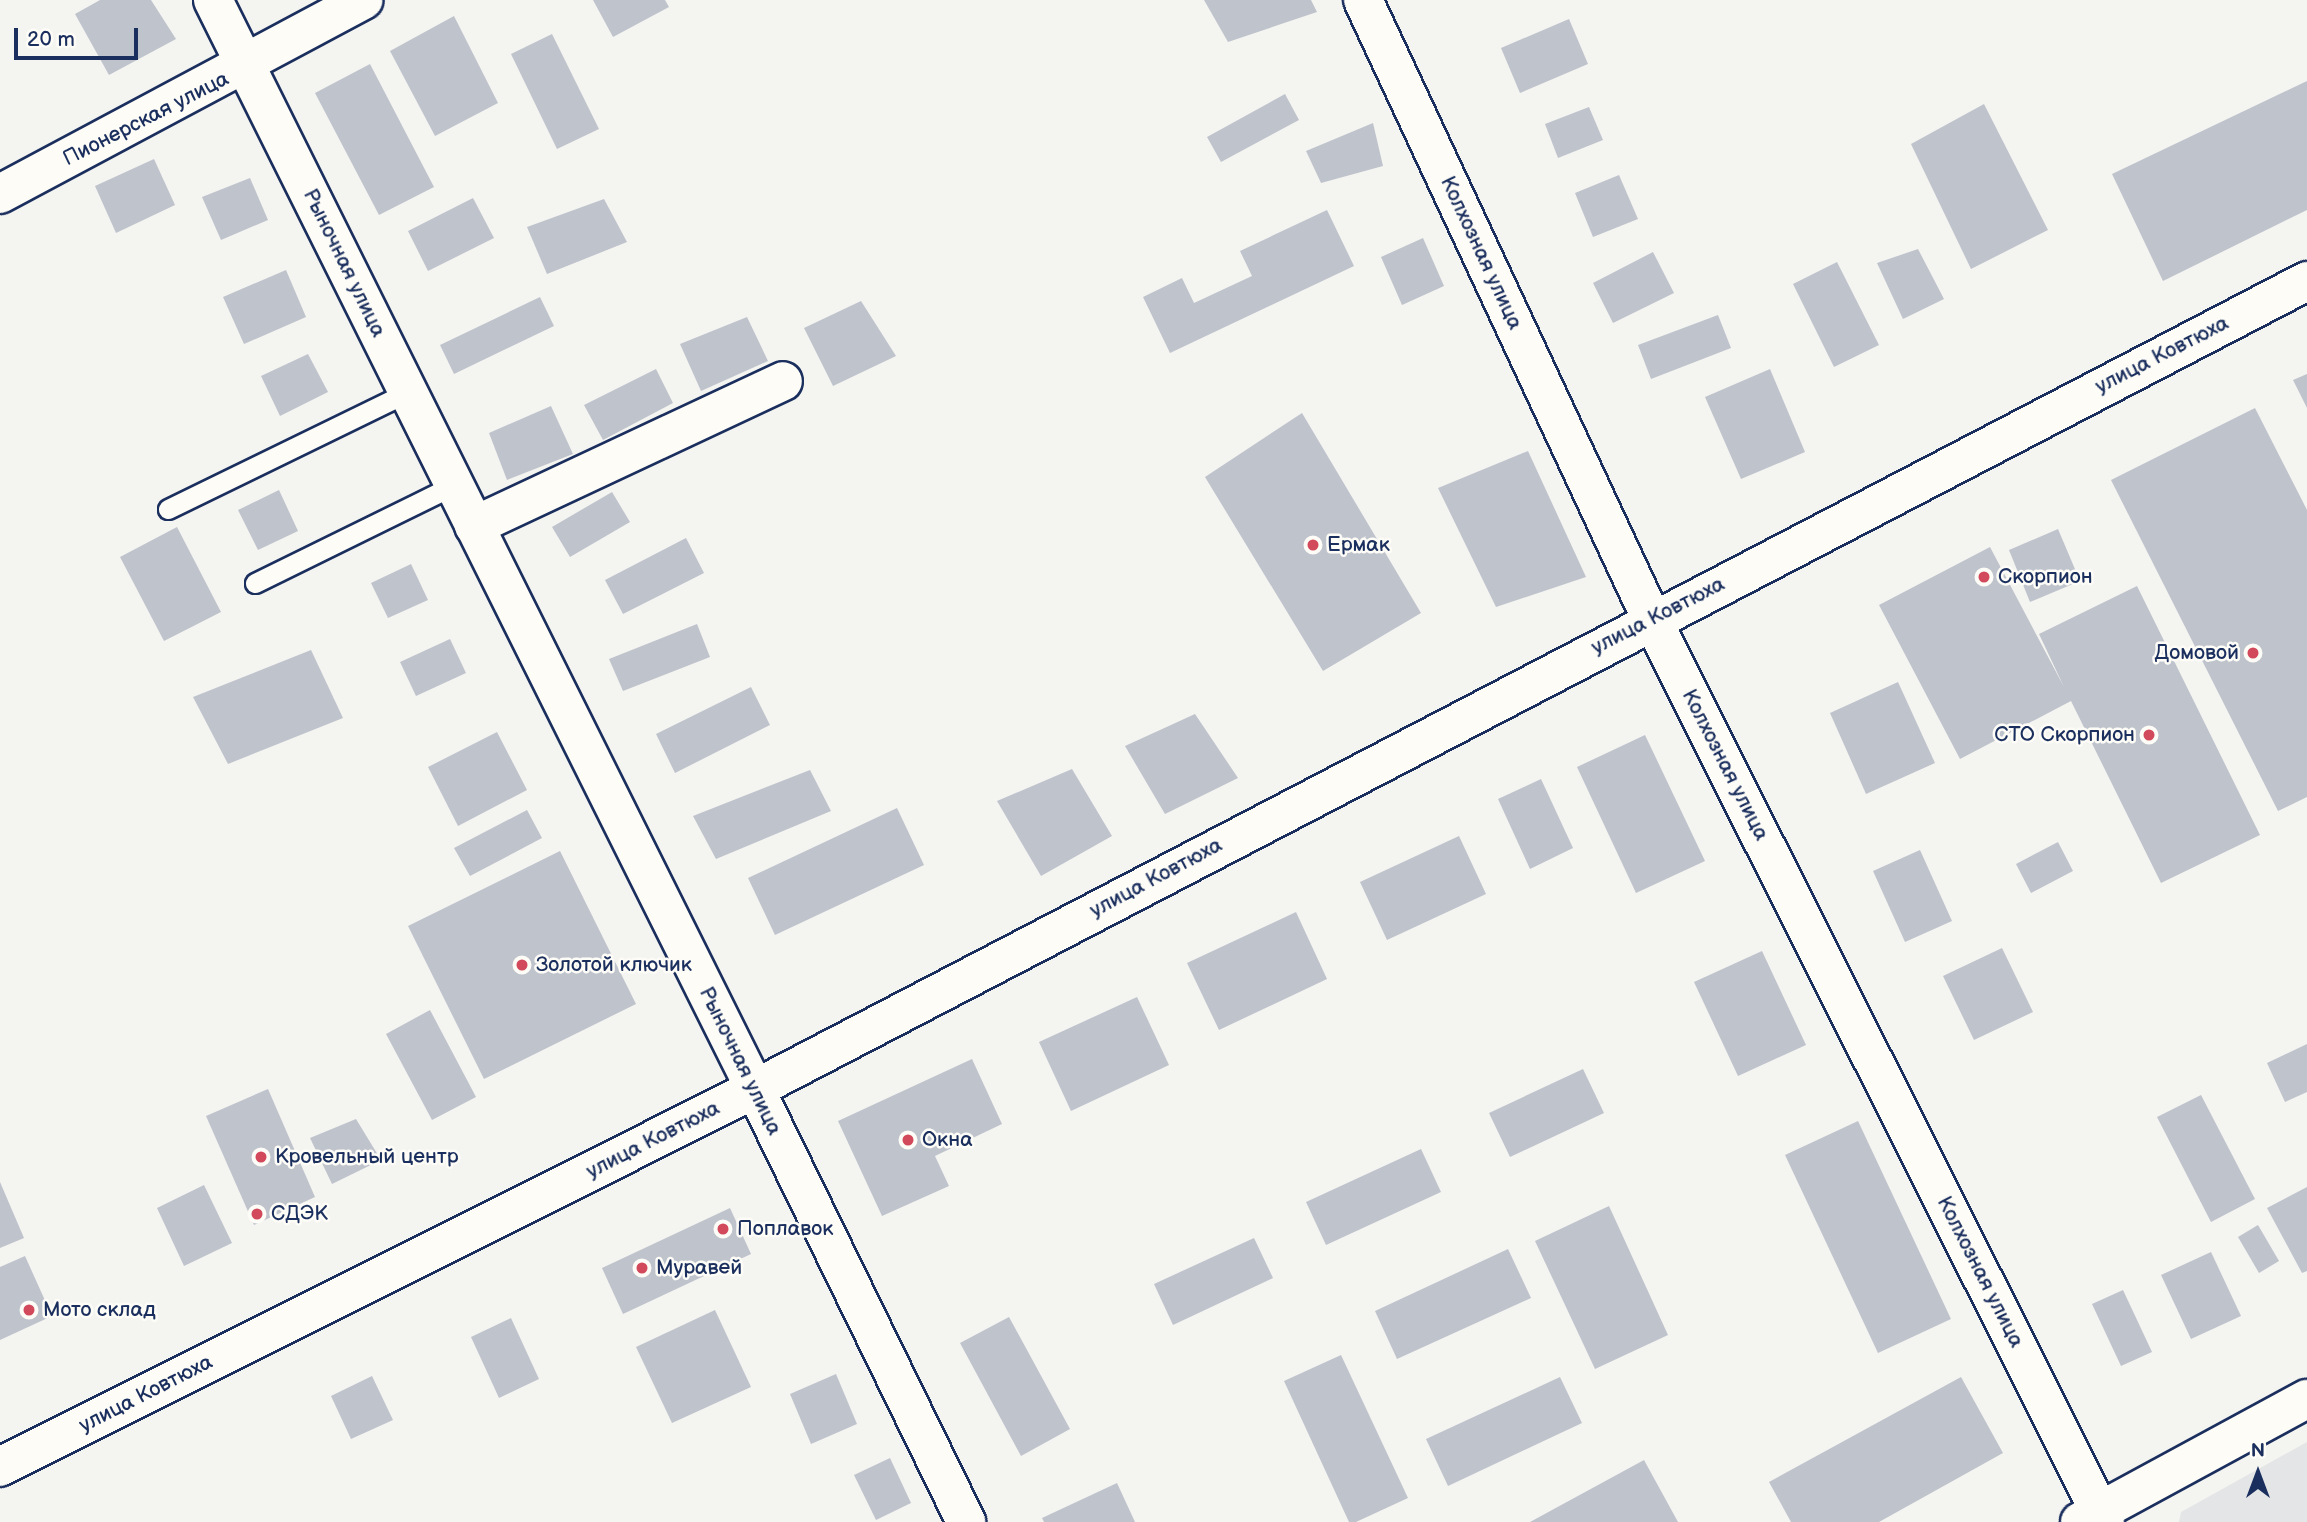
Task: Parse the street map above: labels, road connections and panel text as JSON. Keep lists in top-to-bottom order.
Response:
{
  "streets": {
    "street": [
      "Пионерская улица",
      "Колхозная улица",
      "Рыночная улица",
      "улица Ковтюха"
    ]
  },
  "crossings": [
    ["Пионерская улица", "Рыночная улица"],
    ["Колхозная улица", "улица Ковтюха"],
    ["Рыночная улица", "улица Ковтюха"]
  ],
  "places": [
    "Ермак",
    "Скорпион",
    "Домовой",
    "СТО Скорпион",
    "Золотой ключик",
    "Окна",
    "Кровельный центр",
    "СДЭК",
    "Поплавок",
    "Муравей",
    "Мото склад"
  ],
  "scale_bar": "20 m",
  "north": "top"
}
